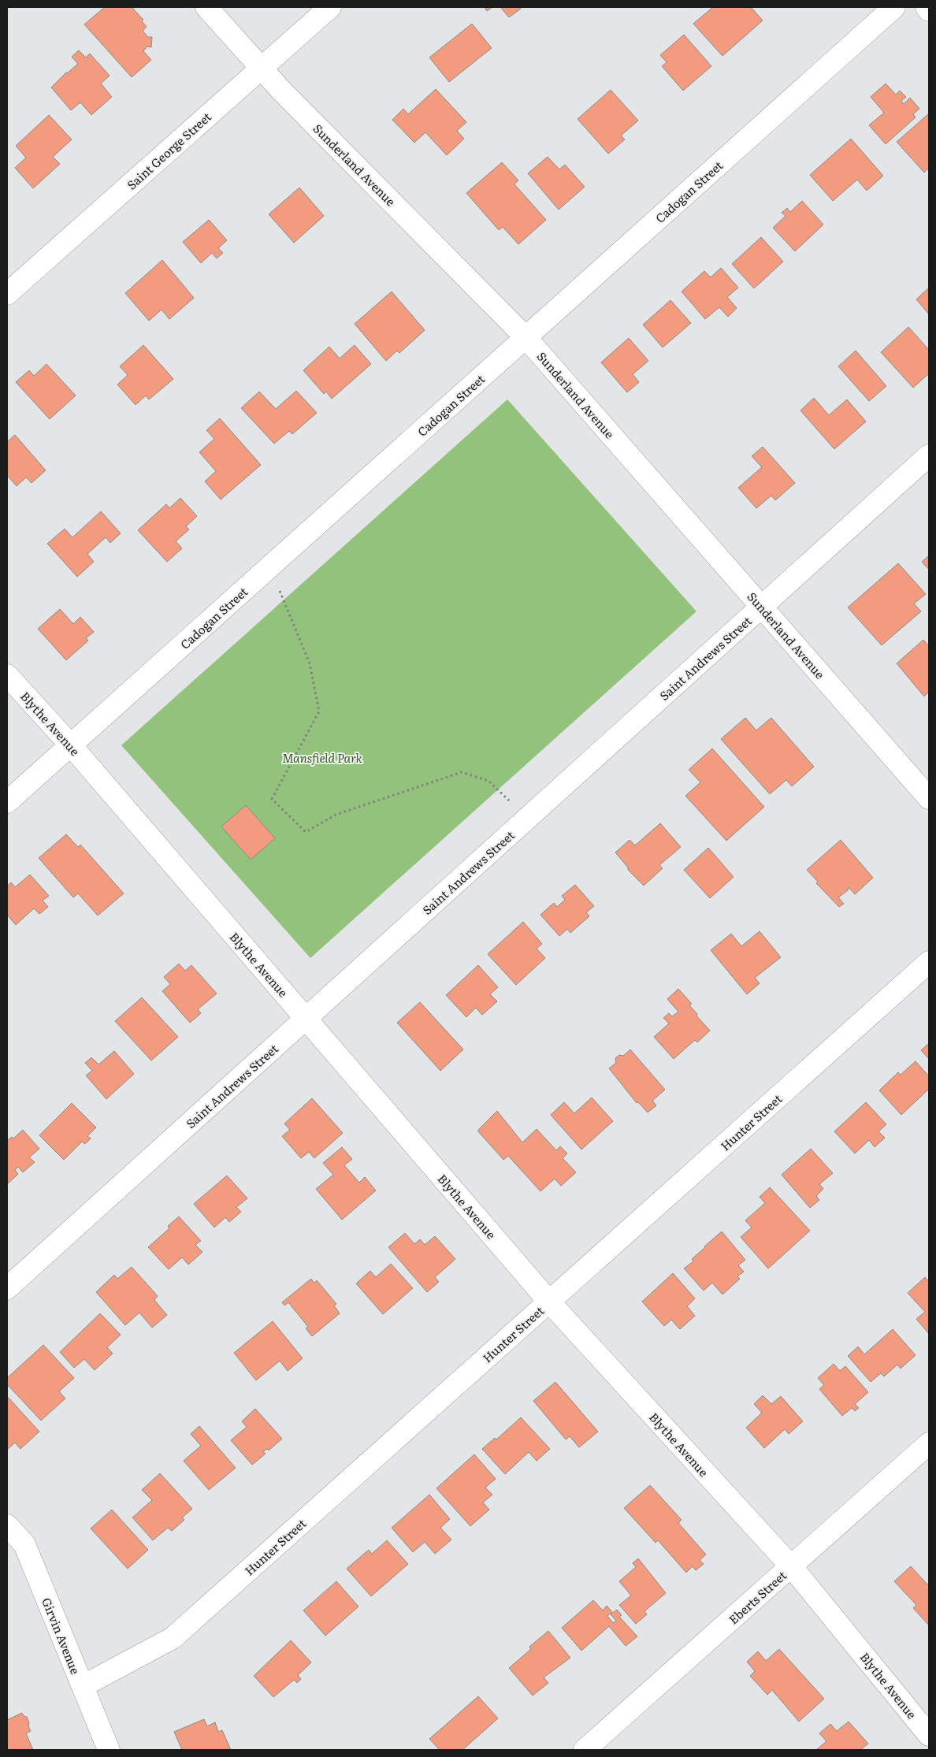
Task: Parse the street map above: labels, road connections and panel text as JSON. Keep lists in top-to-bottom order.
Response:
{
  "streets": {
    "street": [
      "Saint George Street",
      "Sunderland Avenue",
      "Cadogan Street",
      "Saint Andrews Street",
      "Blythe Avenue",
      "Hunter Street",
      "Eberts Street",
      "Girvin Avenue"
    ]
  },
  "crossings": [
    ["Saint George Street", "Sunderland Avenue"],
    ["Sunderland Avenue", "Cadogan Street"],
    ["Sunderland Avenue", "Saint Andrews Street"],
    ["Cadogan Street", "Blythe Avenue"],
    ["Saint Andrews Street", "Blythe Avenue"],
    ["Blythe Avenue", "Hunter Street"],
    ["Blythe Avenue", "Eberts Street"],
    ["Hunter Street", "Girvin Avenue"]
  ],
  "parks": ["Mansfield Park"]
}
